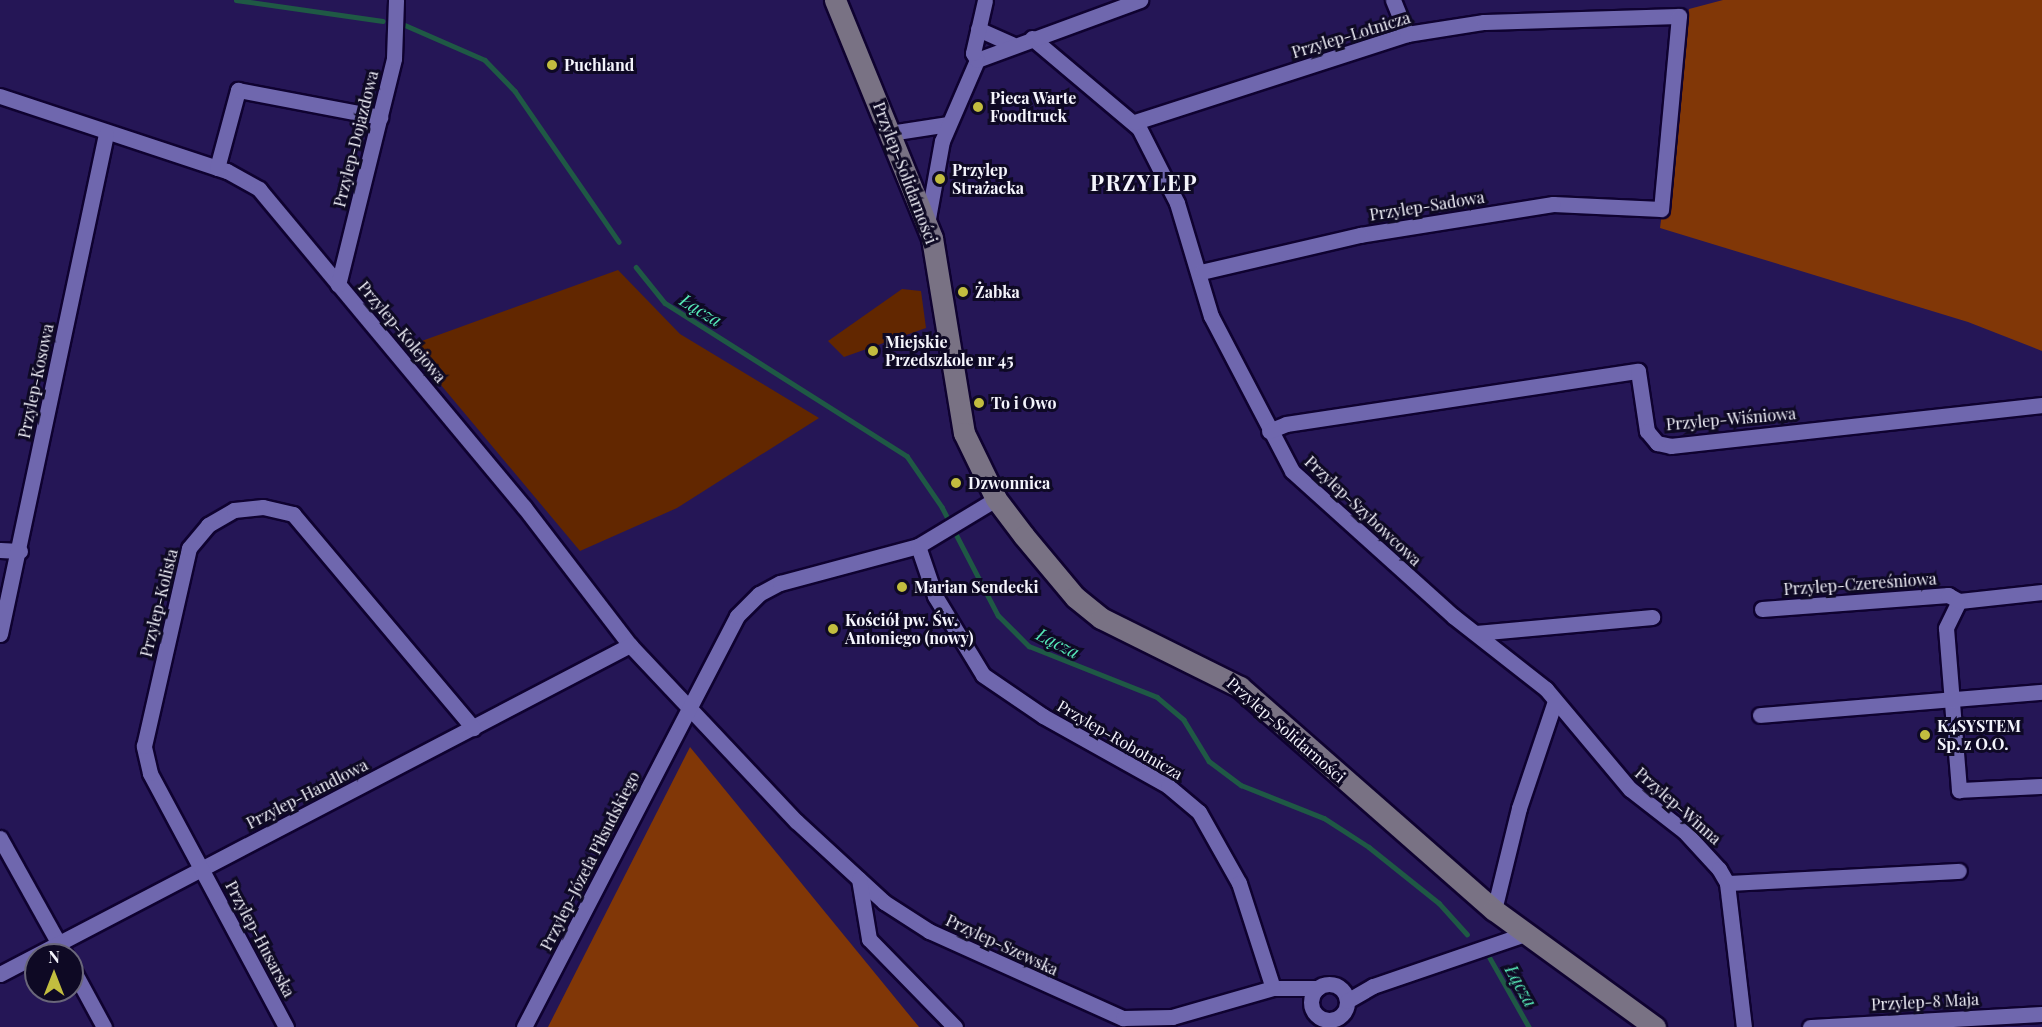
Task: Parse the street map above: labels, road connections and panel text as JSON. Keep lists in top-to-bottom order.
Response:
{
  "streets": {
    "main road": ["Przylep-Solidarności"],
    "street": [
      "Przylep-Lotnicza",
      "Przylep-Dojazdowa",
      "Przylep-Sadowa",
      "Przylep-Kolejowa",
      "Przylep-Kosowa",
      "Przylep-Wiśniowa",
      "Przylep-Szybowcowa",
      "Przylep-Czereśniowa",
      "Przylep-Kolista",
      "Przylep-Robotnicza",
      "Przylep-Handlowa",
      "Przylep-Winna",
      "Przylep-Józefa Piłsudskiego",
      "Przylep-Husarska",
      "Przylep-Szewska",
      "Przylep-8 Maja"
    ]
  },
  "crossings": [
    ["Przylep-Lotnicza", "Przylep-Sadowa"],
    ["Przylep-Lotnicza", "Przylep-Szybowcowa"],
    ["Przylep-Dojazdowa", "Przylep-Kolejowa"],
    ["Przylep-Sadowa", "Przylep-Szybowcowa"],
    ["Przylep-Kolejowa", "Przylep-Kosowa"],
    ["Przylep-Kolejowa", "Przylep-Handlowa"],
    ["Przylep-Kolejowa", "Przylep-Józefa Piłsudskiego"],
    ["Przylep-Kolejowa", "Przylep-Szewska"],
    ["Przylep-Wiśniowa", "Przylep-Szybowcowa"],
    ["Przylep-Szybowcowa", "Przylep-Winna"],
    ["Przylep-Kolista", "Przylep-Handlowa"],
    ["Przylep-Kolista", "Przylep-Husarska"],
    ["Przylep-Robotnicza", "Przylep-Szewska"],
    ["Przylep-Handlowa", "Przylep-Husarska"],
    ["Przylep-Józefa Piłsudskiego", "Przylep-Szewska"]
  ],
  "districts": ["PRZYLEP"],
  "water": ["Łącza"],
  "places": [
    "Puchland",
    "Pieca Warte Foodtruck",
    "Przylep Strażacka",
    "Żabka",
    "Miejskie Przedszkole nr 45",
    "To i Owo",
    "Dzwonnica",
    "Marian Sendecki",
    "Kościół pw. Św. Antoniego (nowy)",
    "K4SYSTEM Sp. z O.O."
  ],
  "north": "top"
}
